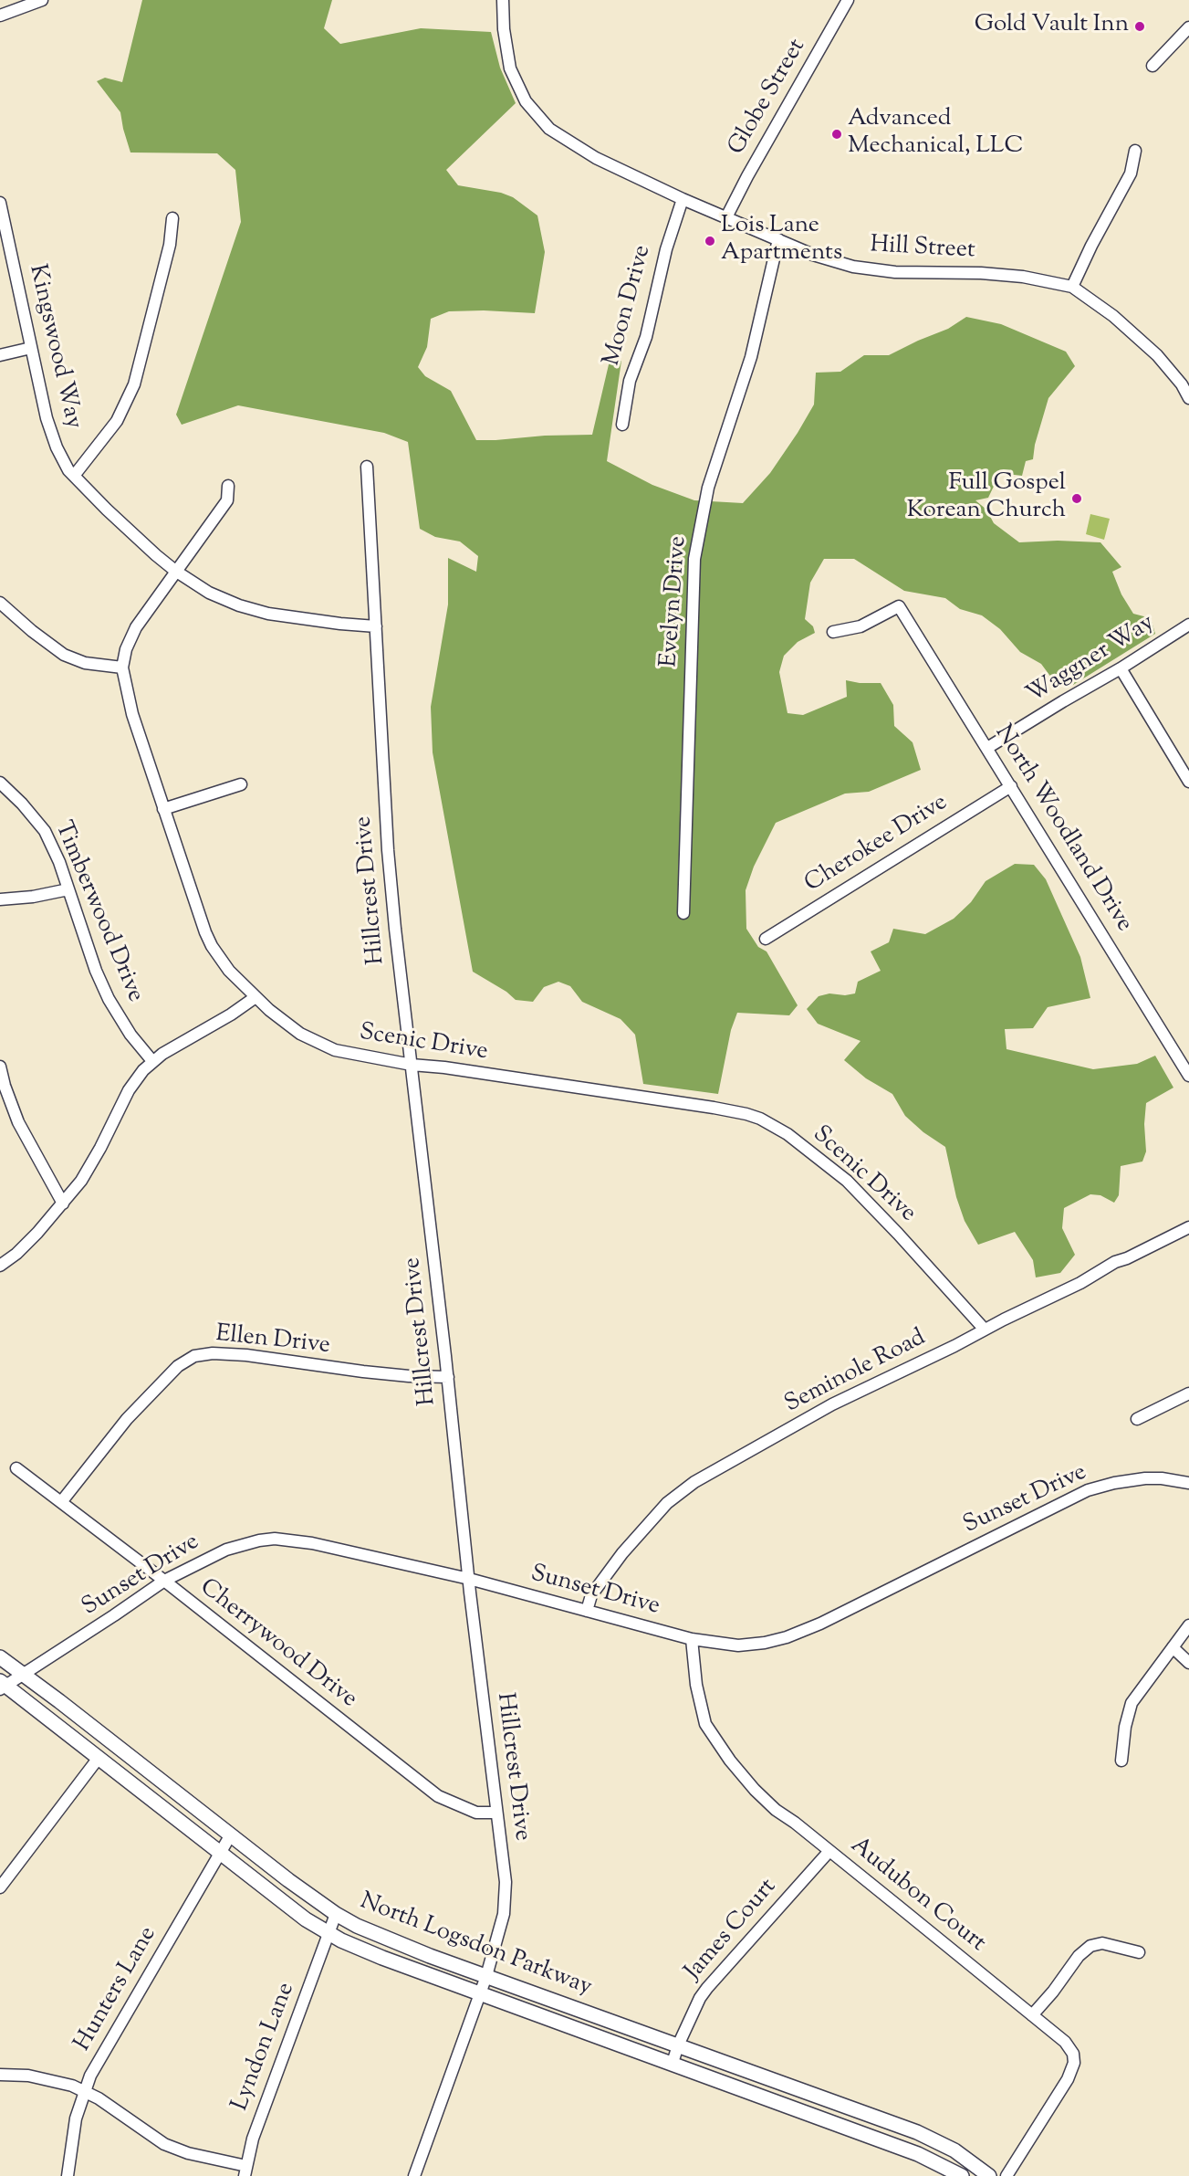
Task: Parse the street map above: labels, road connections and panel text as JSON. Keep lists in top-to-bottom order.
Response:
{
  "streets": {
    "main road": ["North Logsdon Parkway"],
    "street": [
      "Globe Street",
      "Hill Street",
      "Moon Drive",
      "Kingswood Way",
      "Evelyn Drive",
      "Waggner Way",
      "North Woodland Drive",
      "Cherokee Drive",
      "Hillcrest Drive",
      "Timberwood Drive",
      "Scenic Drive",
      "Ellen Drive",
      "Seminole Road",
      "Sunset Drive",
      "Cherrywood Drive",
      "Audubon Court",
      "James Court",
      "Hunters Lane",
      "Lyndon Lane"
    ]
  },
  "crossings": [
    ["Globe Street", "Hill Street"],
    ["Hill Street", "Moon Drive"],
    ["Hill Street", "Evelyn Drive"],
    ["Kingswood Way", "Hillcrest Drive"],
    ["Kingswood Way", "Scenic Drive"],
    ["Waggner Way", "North Woodland Drive"],
    ["North Woodland Drive", "Cherokee Drive"],
    ["Hillcrest Drive", "Scenic Drive"],
    ["Hillcrest Drive", "Ellen Drive"],
    ["Hillcrest Drive", "Sunset Drive"],
    ["Hillcrest Drive", "Cherrywood Drive"],
    ["Hillcrest Drive", "North Logsdon Parkway"],
    ["Scenic Drive", "Seminole Road"],
    ["Ellen Drive", "Cherrywood Drive"],
    ["Seminole Road", "Sunset Drive"],
    ["Sunset Drive", "Cherrywood Drive"],
    ["Sunset Drive", "Audubon Court"],
    ["Sunset Drive", "North Logsdon Parkway"],
    ["Audubon Court", "James Court"],
    ["James Court", "North Logsdon Parkway"],
    ["North Logsdon Parkway", "Hunters Lane"],
    ["North Logsdon Parkway", "Lyndon Lane"]
  ],
  "places": [
    "Gold Vault Inn",
    "Advanced Mechanical, LLC",
    "Lois Lane Apartments",
    "Full Gospel Korean Church"
  ]
}
